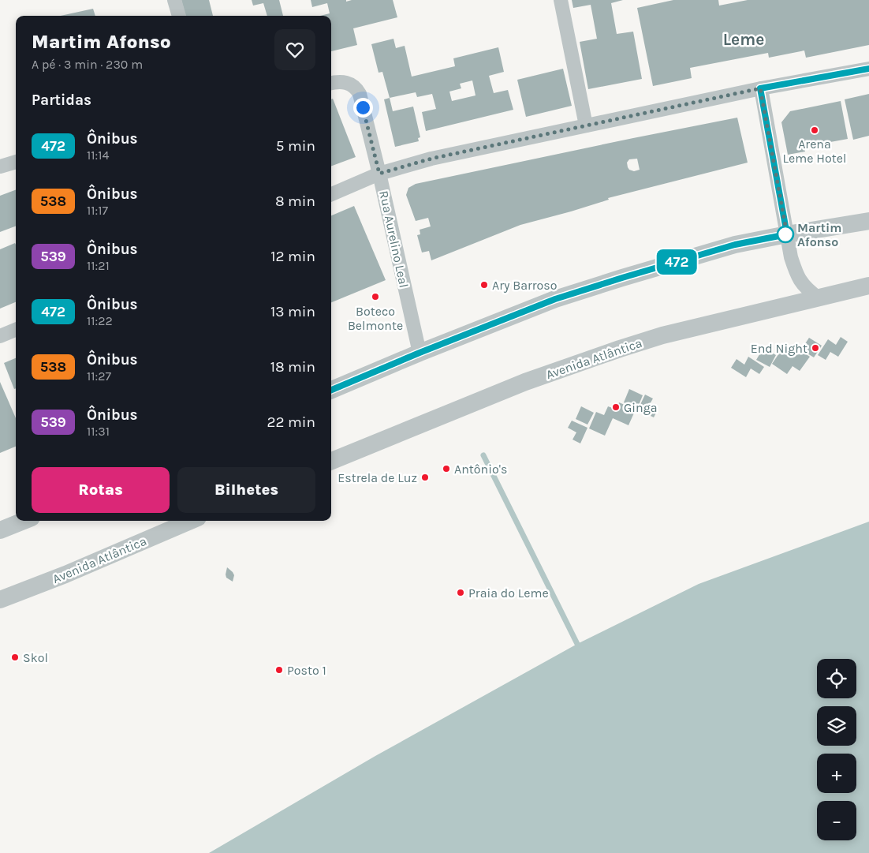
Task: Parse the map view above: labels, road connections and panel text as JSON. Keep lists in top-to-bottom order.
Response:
{
  "streets": {
    "street": ["Rua Aurelino Leal", "Avenida Atlântica"]
  },
  "districts": ["Leme"],
  "places": [
    "Arena Leme Hotel",
    "Martim Afonso",
    "Ary Barroso",
    "Boteco Belmonte",
    "End Night",
    "Ginga",
    "Antônio's",
    "Estrela de Luz",
    "Praia do Leme",
    "Skol",
    "Posto 1"
  ],
  "lines": ["bus line 472"],
  "page": {
    "on_map": "472",
    "heading": [
      ["Martim Afonso", "A pé · 3 min · 230 m"],
      "Partidas"
    ],
    "list": [
      {
        "mark": "472",
        "name": "Ônibus",
        "note": "11:14",
        "value": "5 min"
      },
      {
        "mark": "538",
        "name": "Ônibus",
        "note": "11:17",
        "value": "8 min"
      },
      {
        "mark": "539",
        "name": "Ônibus",
        "note": "11:21",
        "value": "12 min"
      },
      {
        "mark": "472",
        "name": "Ônibus",
        "note": "11:22",
        "value": "13 min"
      },
      {
        "mark": "538",
        "name": "Ônibus",
        "note": "11:27",
        "value": "18 min"
      },
      {
        "mark": "539",
        "name": "Ônibus",
        "note": "11:31",
        "value": "22 min"
      }
    ],
    "buttons": ["Rotas", "Bilhetes"],
    "map_buttons": ["+", "−"]
  }
}
